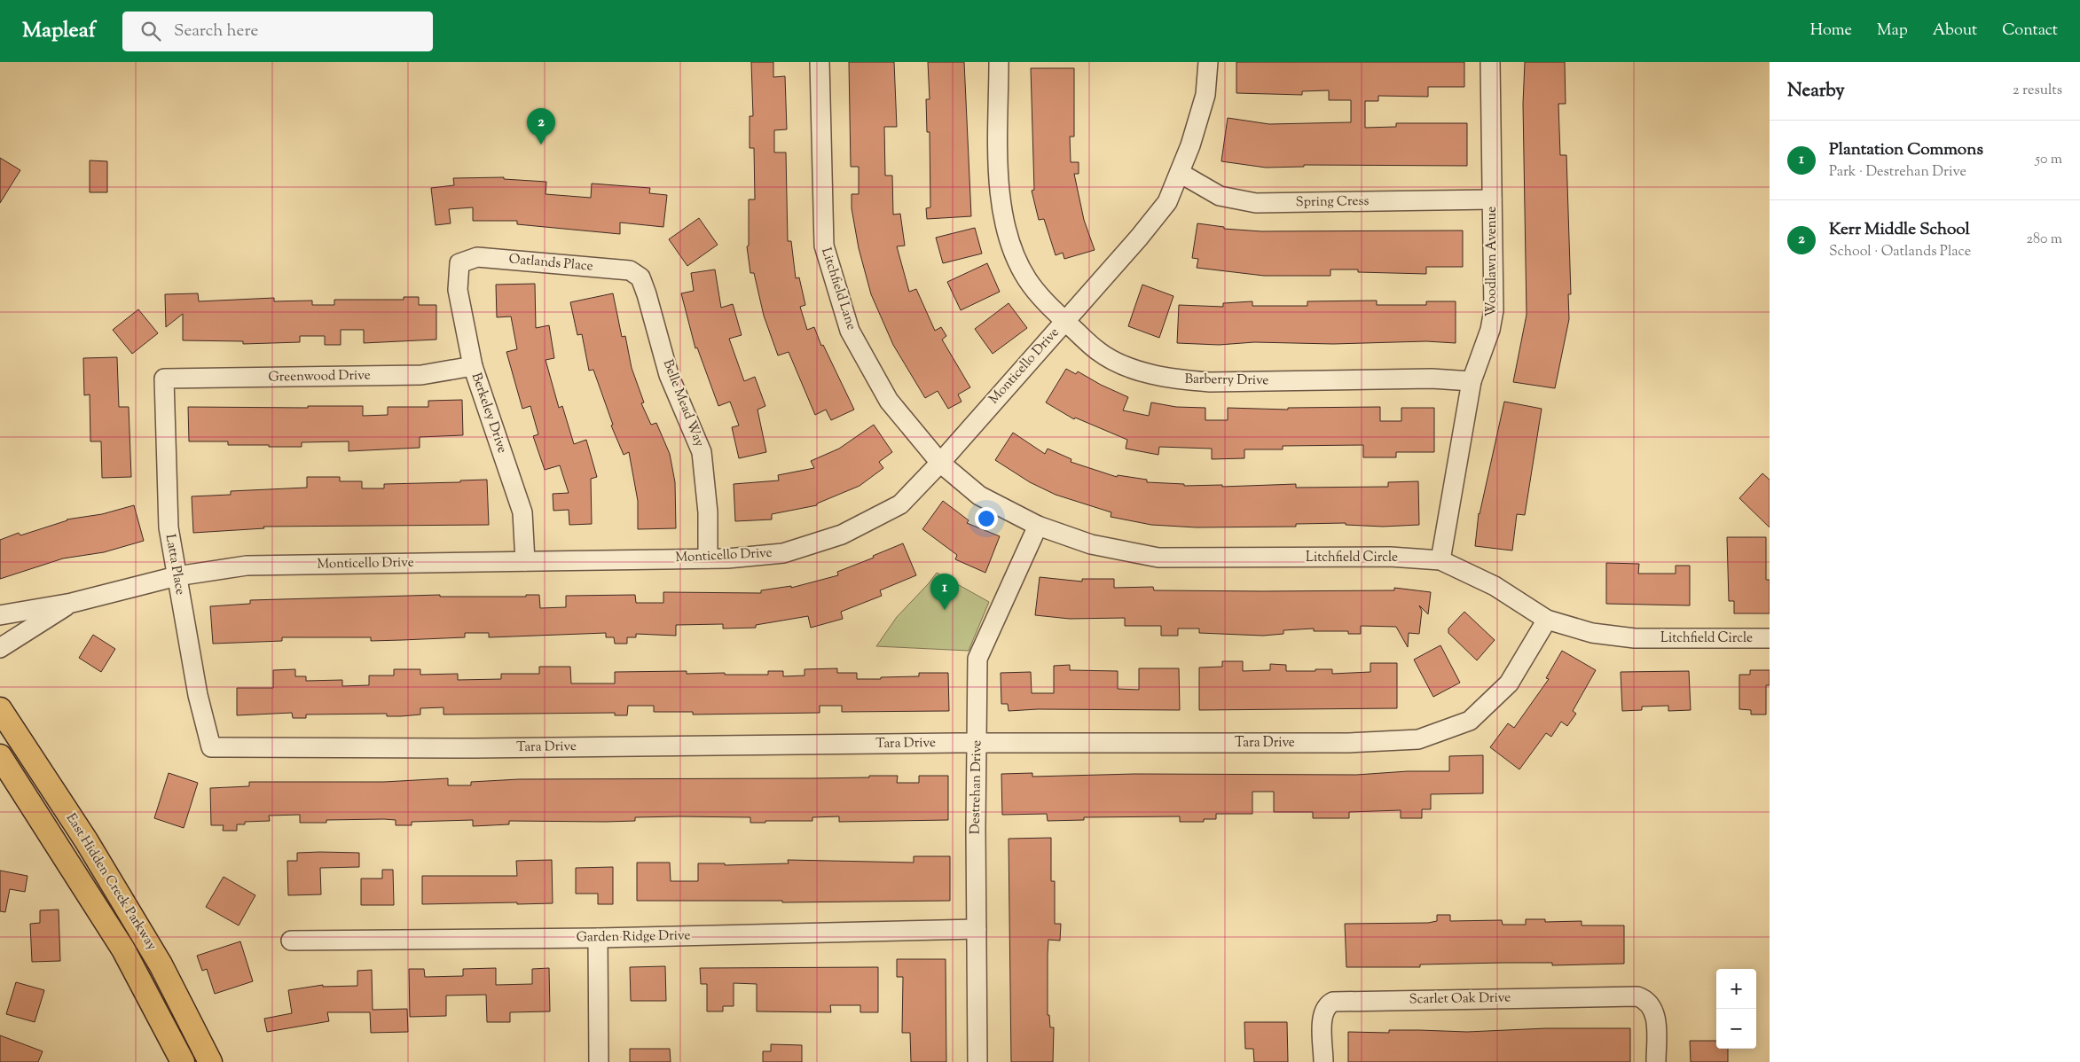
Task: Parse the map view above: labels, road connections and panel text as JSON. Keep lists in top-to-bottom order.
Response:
{
  "streets": {
    "main road": ["East Hidden Creek Parkway"],
    "street": [
      "Spring Cress",
      "Woodlawn Avenue",
      "Oatlands Place",
      "Litchfield Lane",
      "Monticello Drive",
      "Greenwood Drive",
      "Barberry Drive",
      "Belle Mead Way",
      "Berkeley Drive",
      "Litchfield Circle",
      "Latta Place",
      "Tara Drive",
      "Destrehan Drive",
      "Garden Ridge Drive",
      "Scarlet Oak Drive"
    ]
  },
  "crossings": [
    ["Spring Cress", "Woodlawn Avenue"],
    ["Spring Cress", "Monticello Drive"],
    ["Woodlawn Avenue", "Barberry Drive"],
    ["Woodlawn Avenue", "Litchfield Circle"],
    ["Oatlands Place", "Belle Mead Way"],
    ["Oatlands Place", "Berkeley Drive"],
    ["Litchfield Lane", "Monticello Drive"],
    ["Litchfield Lane", "Litchfield Circle"],
    ["Monticello Drive", "Barberry Drive"],
    ["Monticello Drive", "Belle Mead Way"],
    ["Monticello Drive", "Berkeley Drive"],
    ["Monticello Drive", "Litchfield Circle"],
    ["Monticello Drive", "Latta Place"],
    ["Greenwood Drive", "Berkeley Drive"],
    ["Greenwood Drive", "Latta Place"],
    ["Litchfield Circle", "Tara Drive"],
    ["Litchfield Circle", "Destrehan Drive"],
    ["Latta Place", "Tara Drive"],
    ["Tara Drive", "Destrehan Drive"],
    ["Destrehan Drive", "Garden Ridge Drive"]
  ],
  "page": {
    "header": "Mapleaf",
    "search": "Search here",
    "nav": [
      "Home",
      "Map",
      "About",
      "Contact"
    ],
    "heading": ["Nearby", "2 results"],
    "pins": ["2", "1"],
    "list": [
      {
        "mark": "1",
        "name": "Plantation Commons",
        "note": "Park · Destrehan Drive",
        "value": "50 m"
      },
      {
        "mark": "2",
        "name": "Kerr Middle School",
        "note": "School · Oatlands Place",
        "value": "280 m"
      }
    ],
    "map_buttons": ["+", "−"]
  }
}
